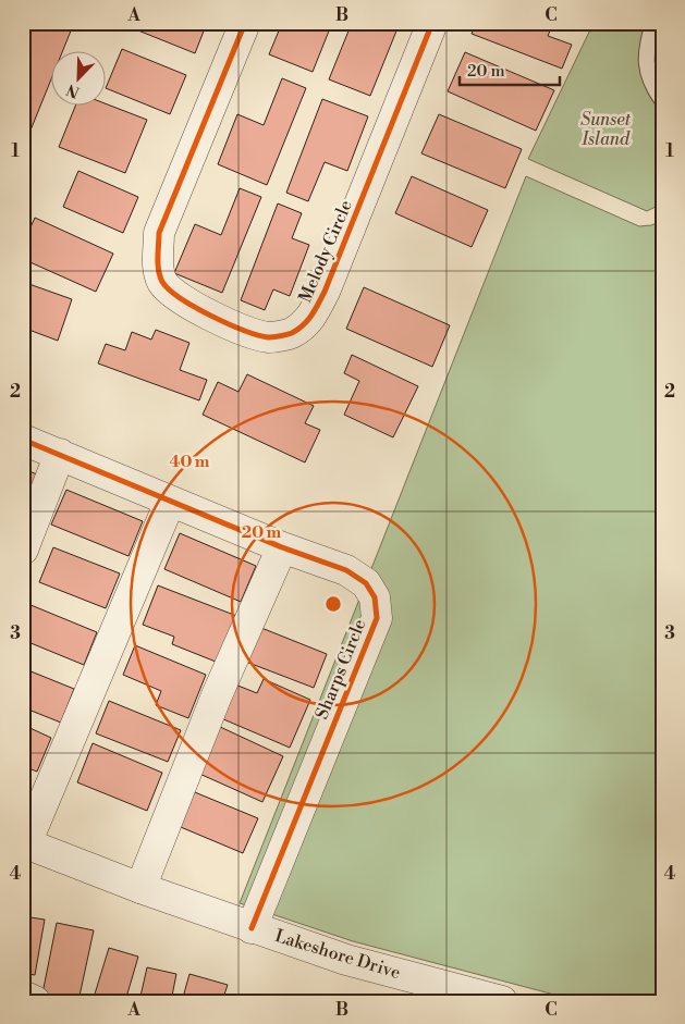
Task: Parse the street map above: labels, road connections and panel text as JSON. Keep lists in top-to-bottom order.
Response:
{
  "streets": {
    "street": ["Melody Circle", "Sharps Circle", "Lakeshore Drive"]
  },
  "crossings": [
    ["Sharps Circle", "Lakeshore Drive"]
  ],
  "parks": ["Sunset Island"],
  "scale_bar": "20 m",
  "north": "bottom left",
  "grid": {
    "columns": ["A", "B", "C"],
    "rows": [
      "1",
      "2",
      "3",
      "4"
    ]
  },
  "rings": ["40 m", "20 m"]
}
